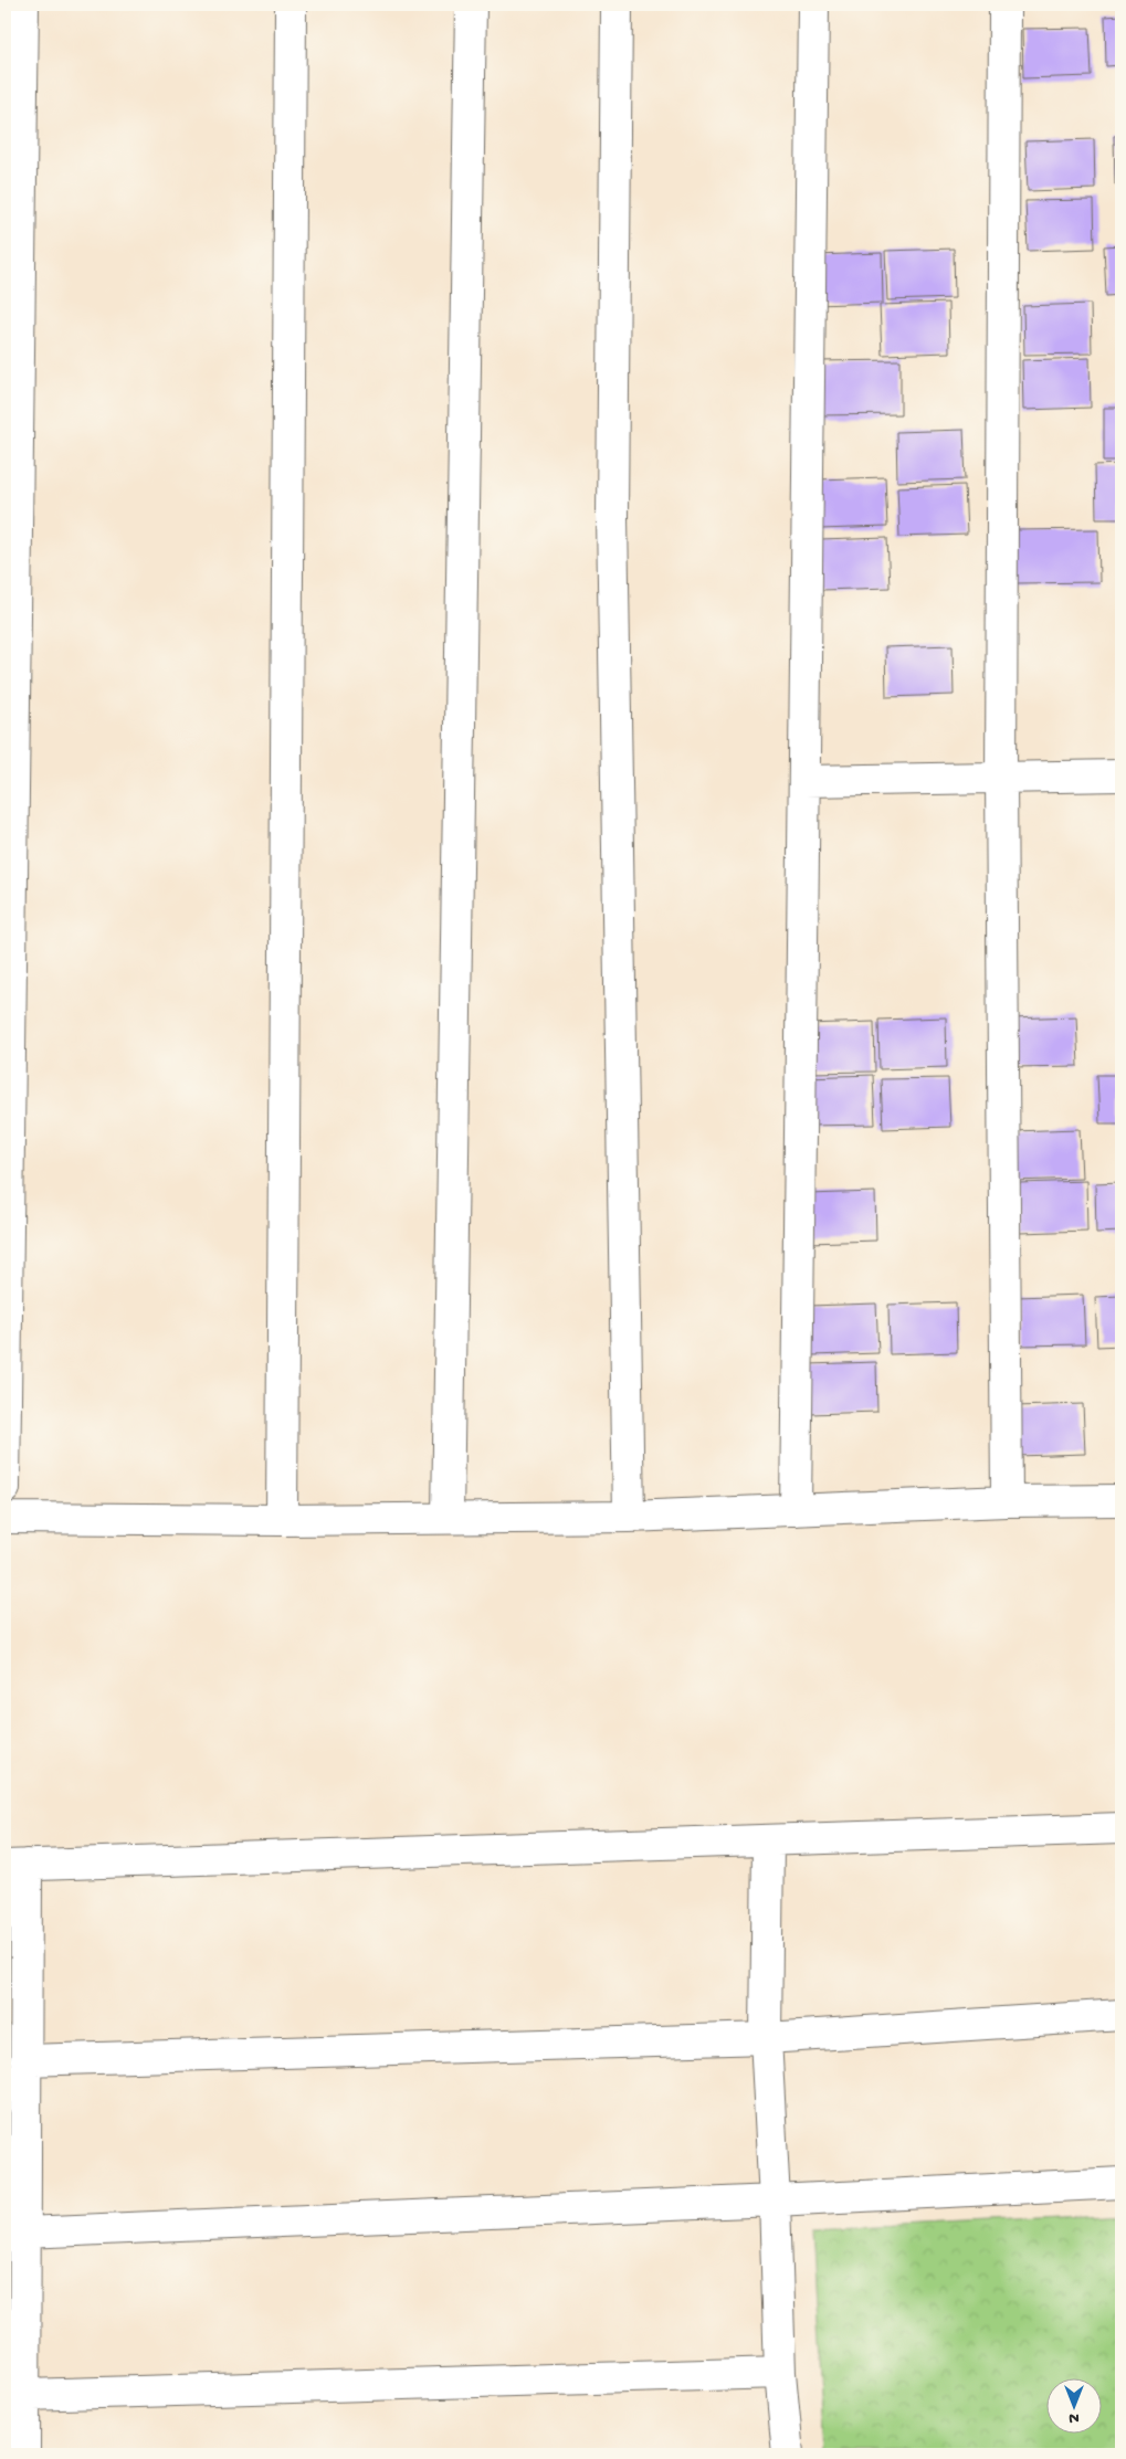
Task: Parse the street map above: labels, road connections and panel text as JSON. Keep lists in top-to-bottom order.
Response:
{
  "north": "bottom"
}
